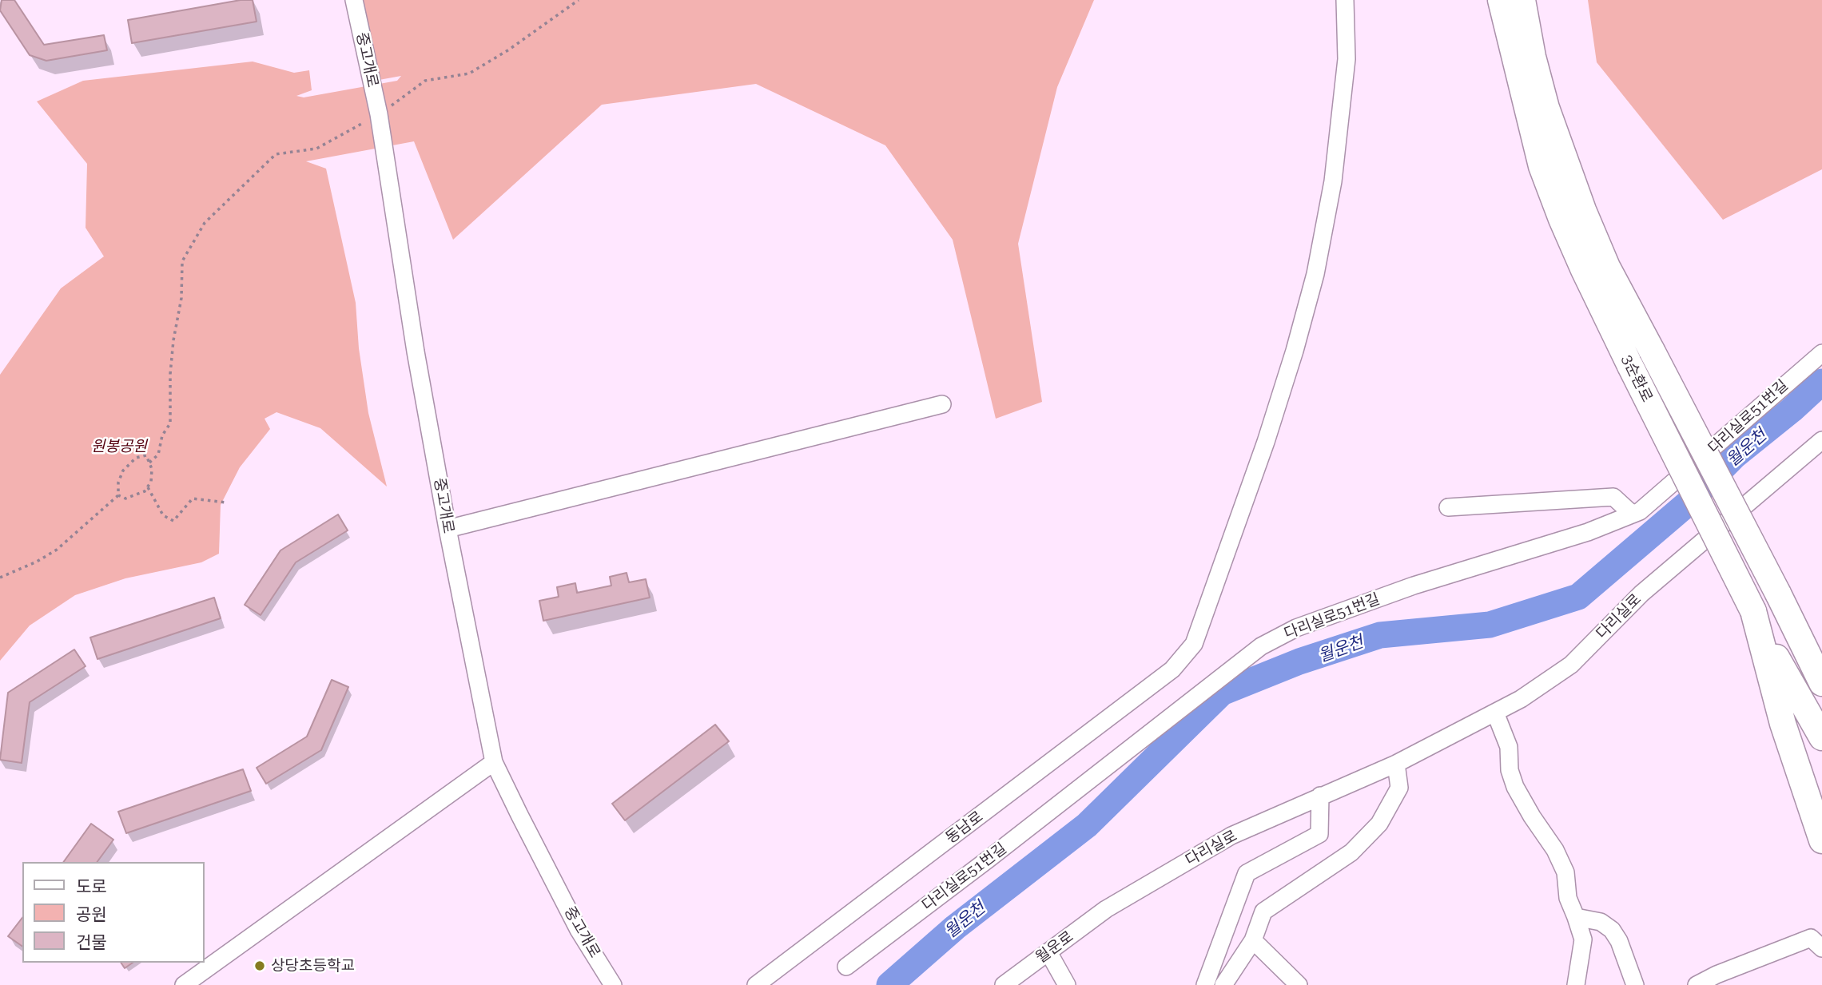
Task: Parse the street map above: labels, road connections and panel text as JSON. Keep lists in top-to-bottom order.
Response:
{
  "streets": {
    "highway": ["3순환로"],
    "street": [
      "중고개로",
      "다리실로51번길",
      "다리실로",
      "동남로",
      "월운로"
    ]
  },
  "crossings": [
    ["다리실로", "월운로"]
  ],
  "water": ["월운천"],
  "parks": ["원봉공원"],
  "places": ["상당초등학교"],
  "legend": ["도로", "공원", "건물"]
}
